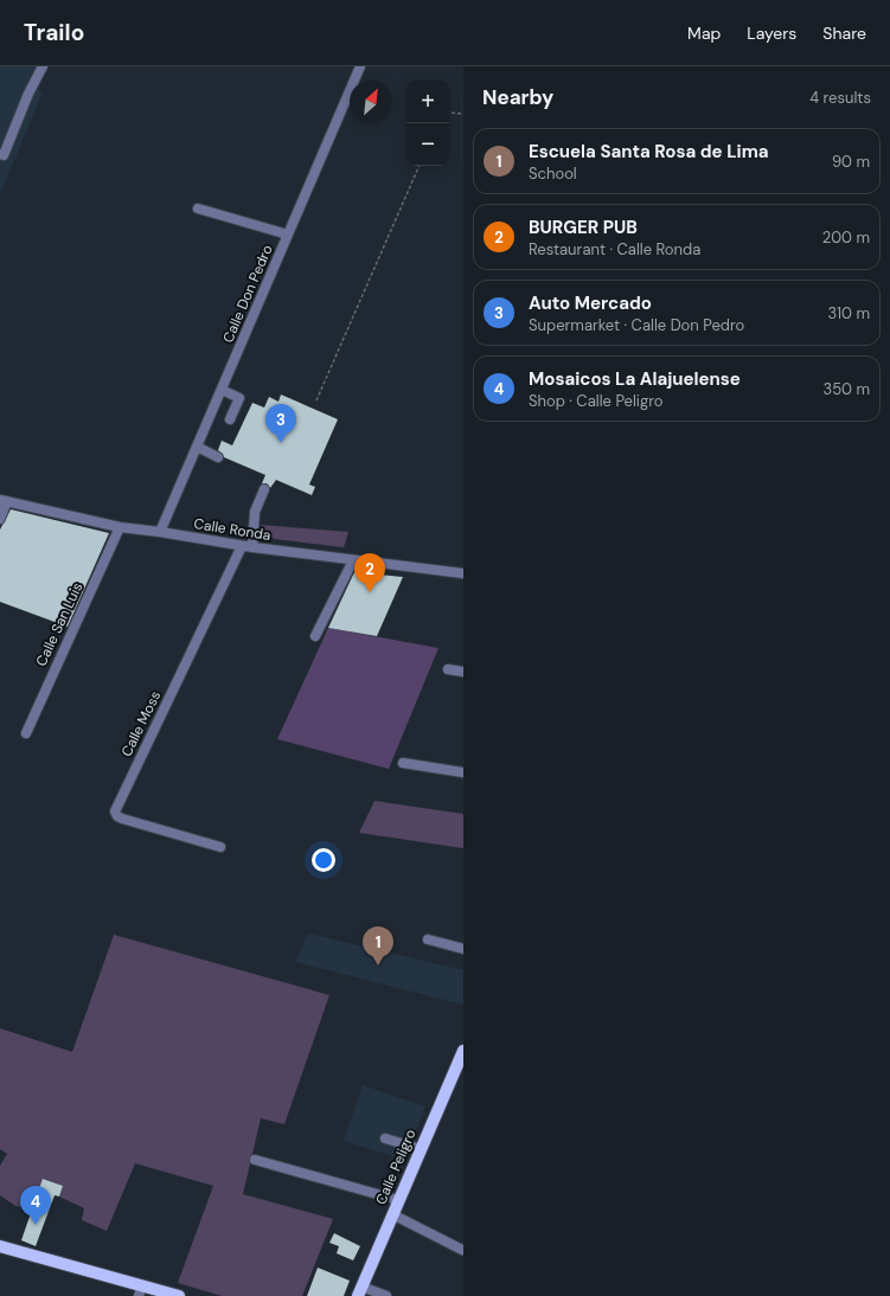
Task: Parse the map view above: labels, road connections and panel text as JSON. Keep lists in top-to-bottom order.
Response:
{
  "streets": {
    "main road": ["Calle Peligro"],
    "street": [
      "Calle Don Pedro",
      "Calle Ronda",
      "Calle San Luis",
      "Calle Moss"
    ]
  },
  "crossings": [
    ["Calle Don Pedro", "Calle Ronda"],
    ["Calle Ronda", "Calle San Luis"],
    ["Calle Ronda", "Calle Moss"]
  ],
  "north": "top right",
  "page": {
    "header": "Trailo",
    "nav": ["Map", "Layers", "Share"],
    "heading": ["Nearby", "4 results"],
    "map_buttons": ["+", "−"],
    "list": [
      {
        "mark": "1",
        "name": "Escuela Santa Rosa de Lima",
        "note": "School",
        "value": "90 m"
      },
      {
        "mark": "2",
        "name": "BURGER PUB",
        "note": "Restaurant · Calle Ronda",
        "value": "200 m"
      },
      {
        "mark": "3",
        "name": "Auto Mercado",
        "note": "Supermarket · Calle Don Pedro",
        "value": "310 m"
      },
      {
        "mark": "4",
        "name": "Mosaicos La Alajuelense",
        "note": "Shop · Calle Peligro",
        "value": "350 m"
      }
    ],
    "pins": [
      "3",
      "2",
      "1",
      "4"
    ]
  }
}
